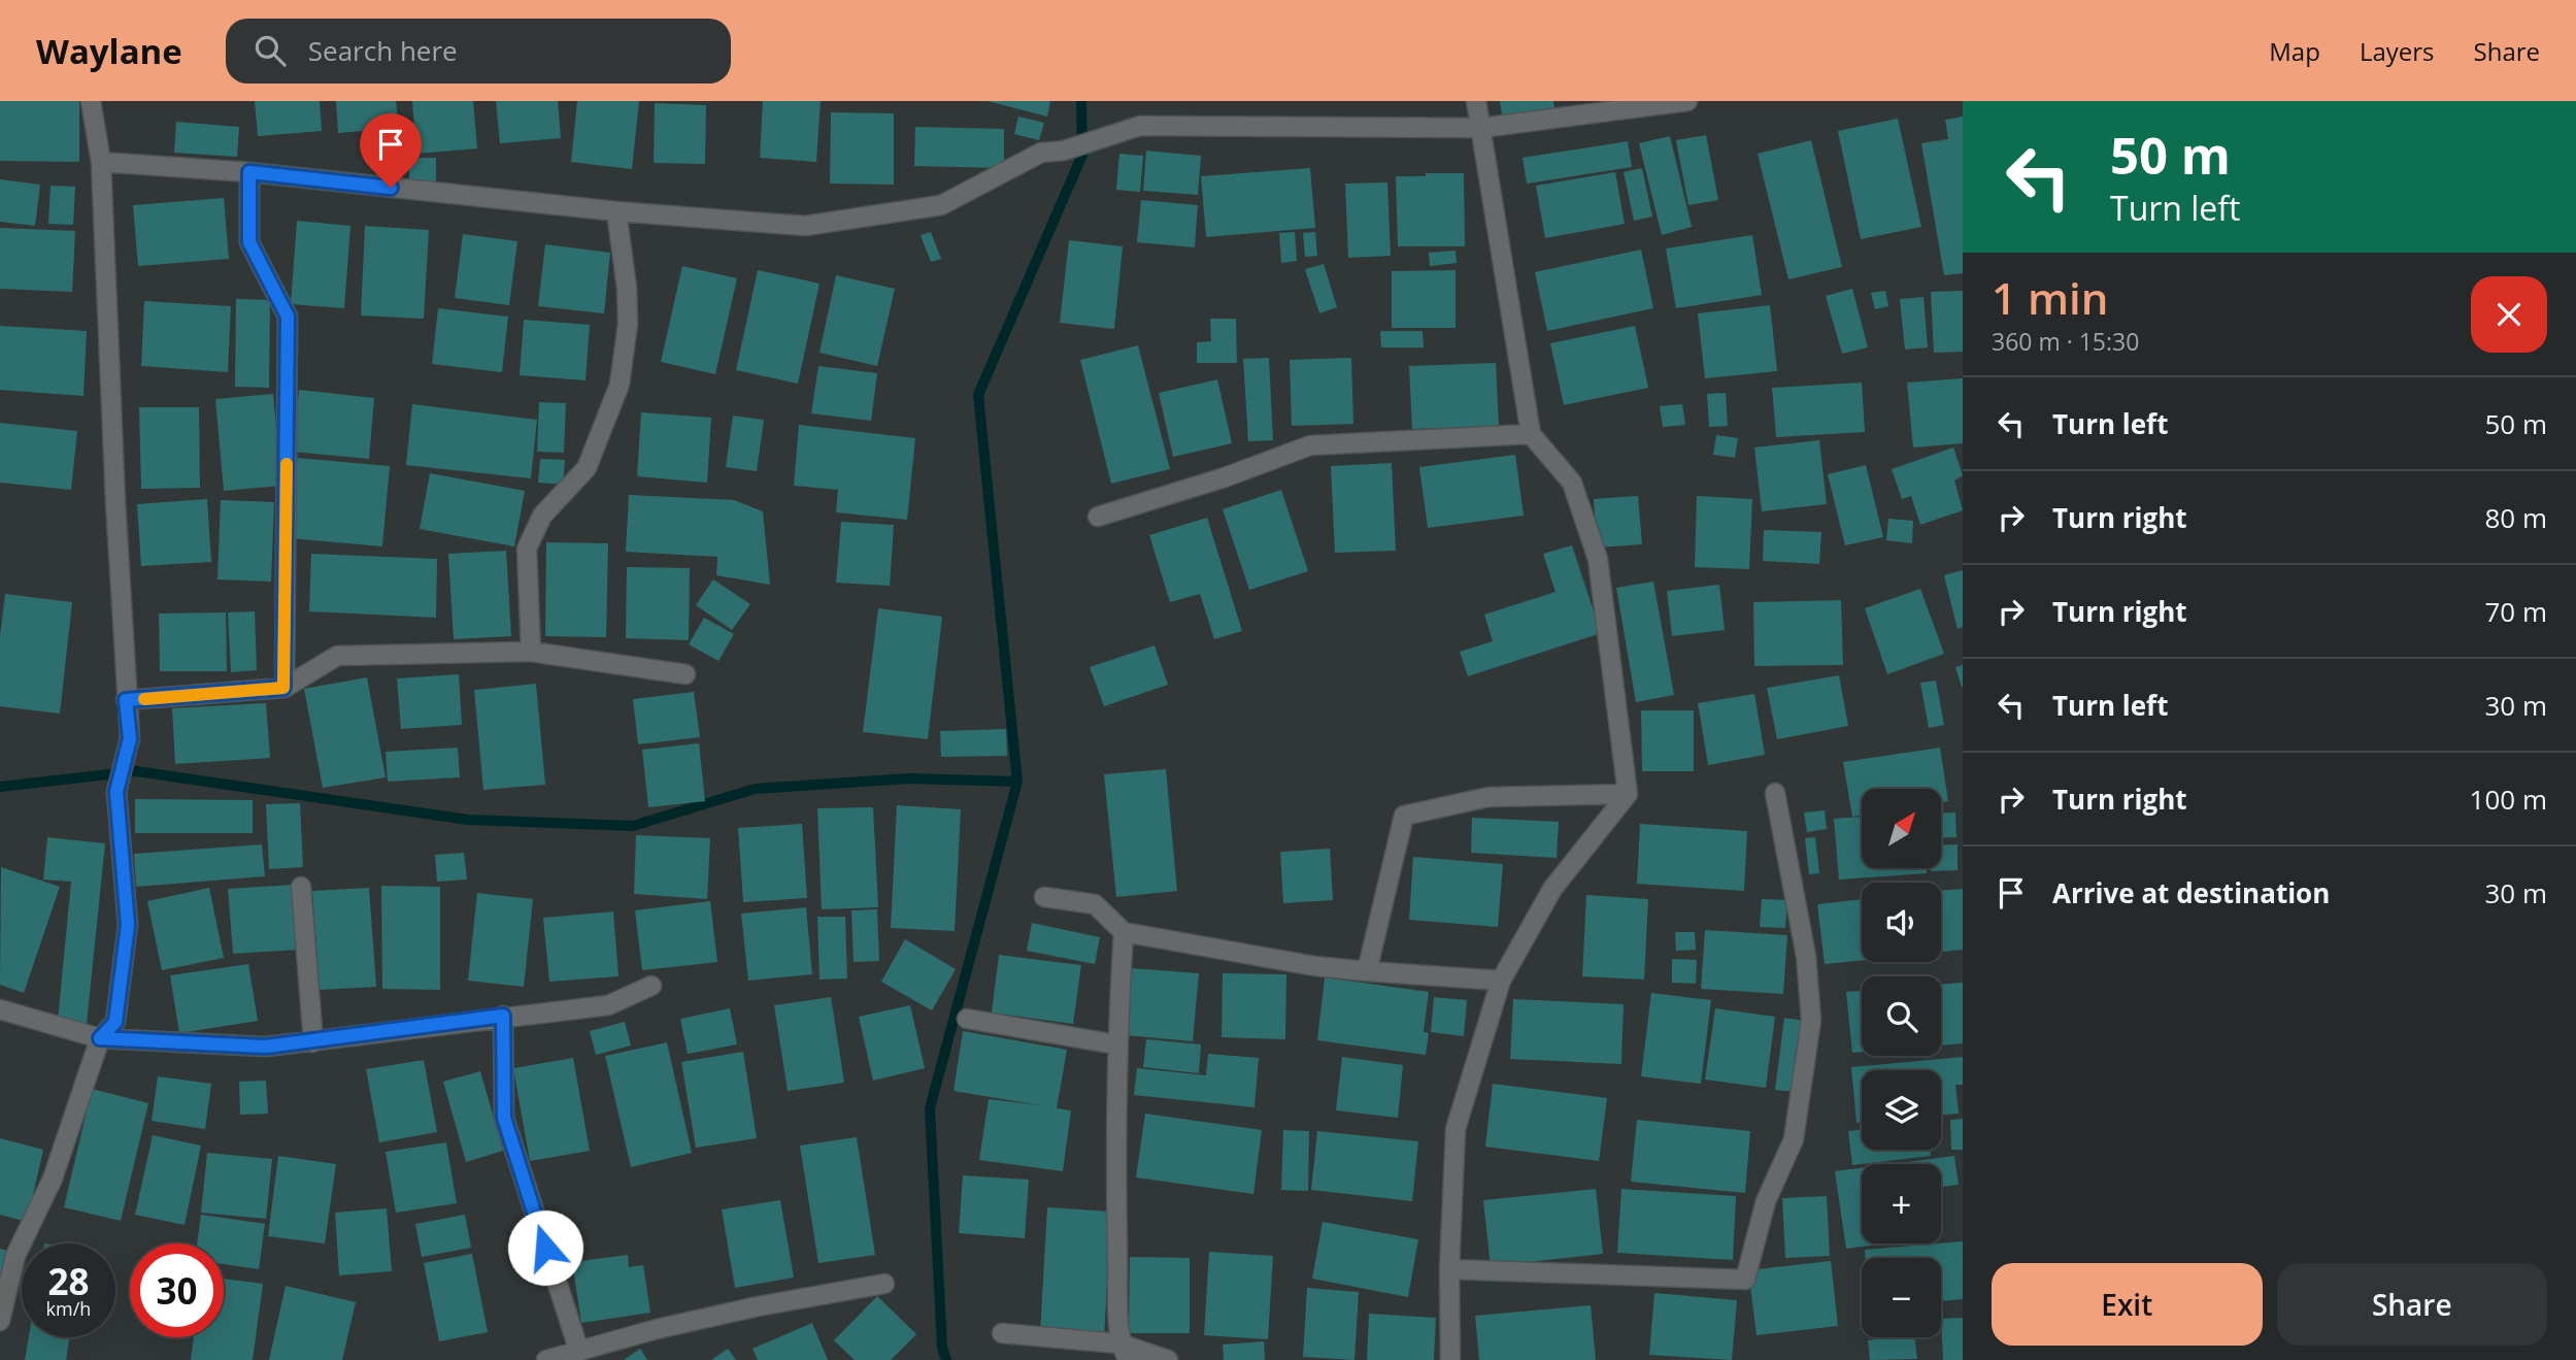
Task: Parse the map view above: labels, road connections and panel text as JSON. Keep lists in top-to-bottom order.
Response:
{
  "north": "top right",
  "page": {
    "header": "Waylane",
    "search": "Search here",
    "nav": ["Map", "Layers", "Share"],
    "turn": ["50 m", "Turn left"],
    "heading": ["1 min", "360 m · 15:30"],
    "list": [
      {
        "name": "Turn left",
        "value": "50 m"
      },
      {
        "name": "Turn right",
        "value": "80 m"
      },
      {
        "name": "Turn right",
        "value": "70 m"
      },
      {
        "name": "Turn left",
        "value": "30 m"
      },
      {
        "name": "Turn right",
        "value": "100 m"
      },
      {
        "name": "Arrive at destination",
        "value": "30 m"
      }
    ],
    "map_buttons": ["+", "−"],
    "speed": "28 km/h",
    "limit": "30",
    "buttons": ["Exit", "Share"]
  }
}
